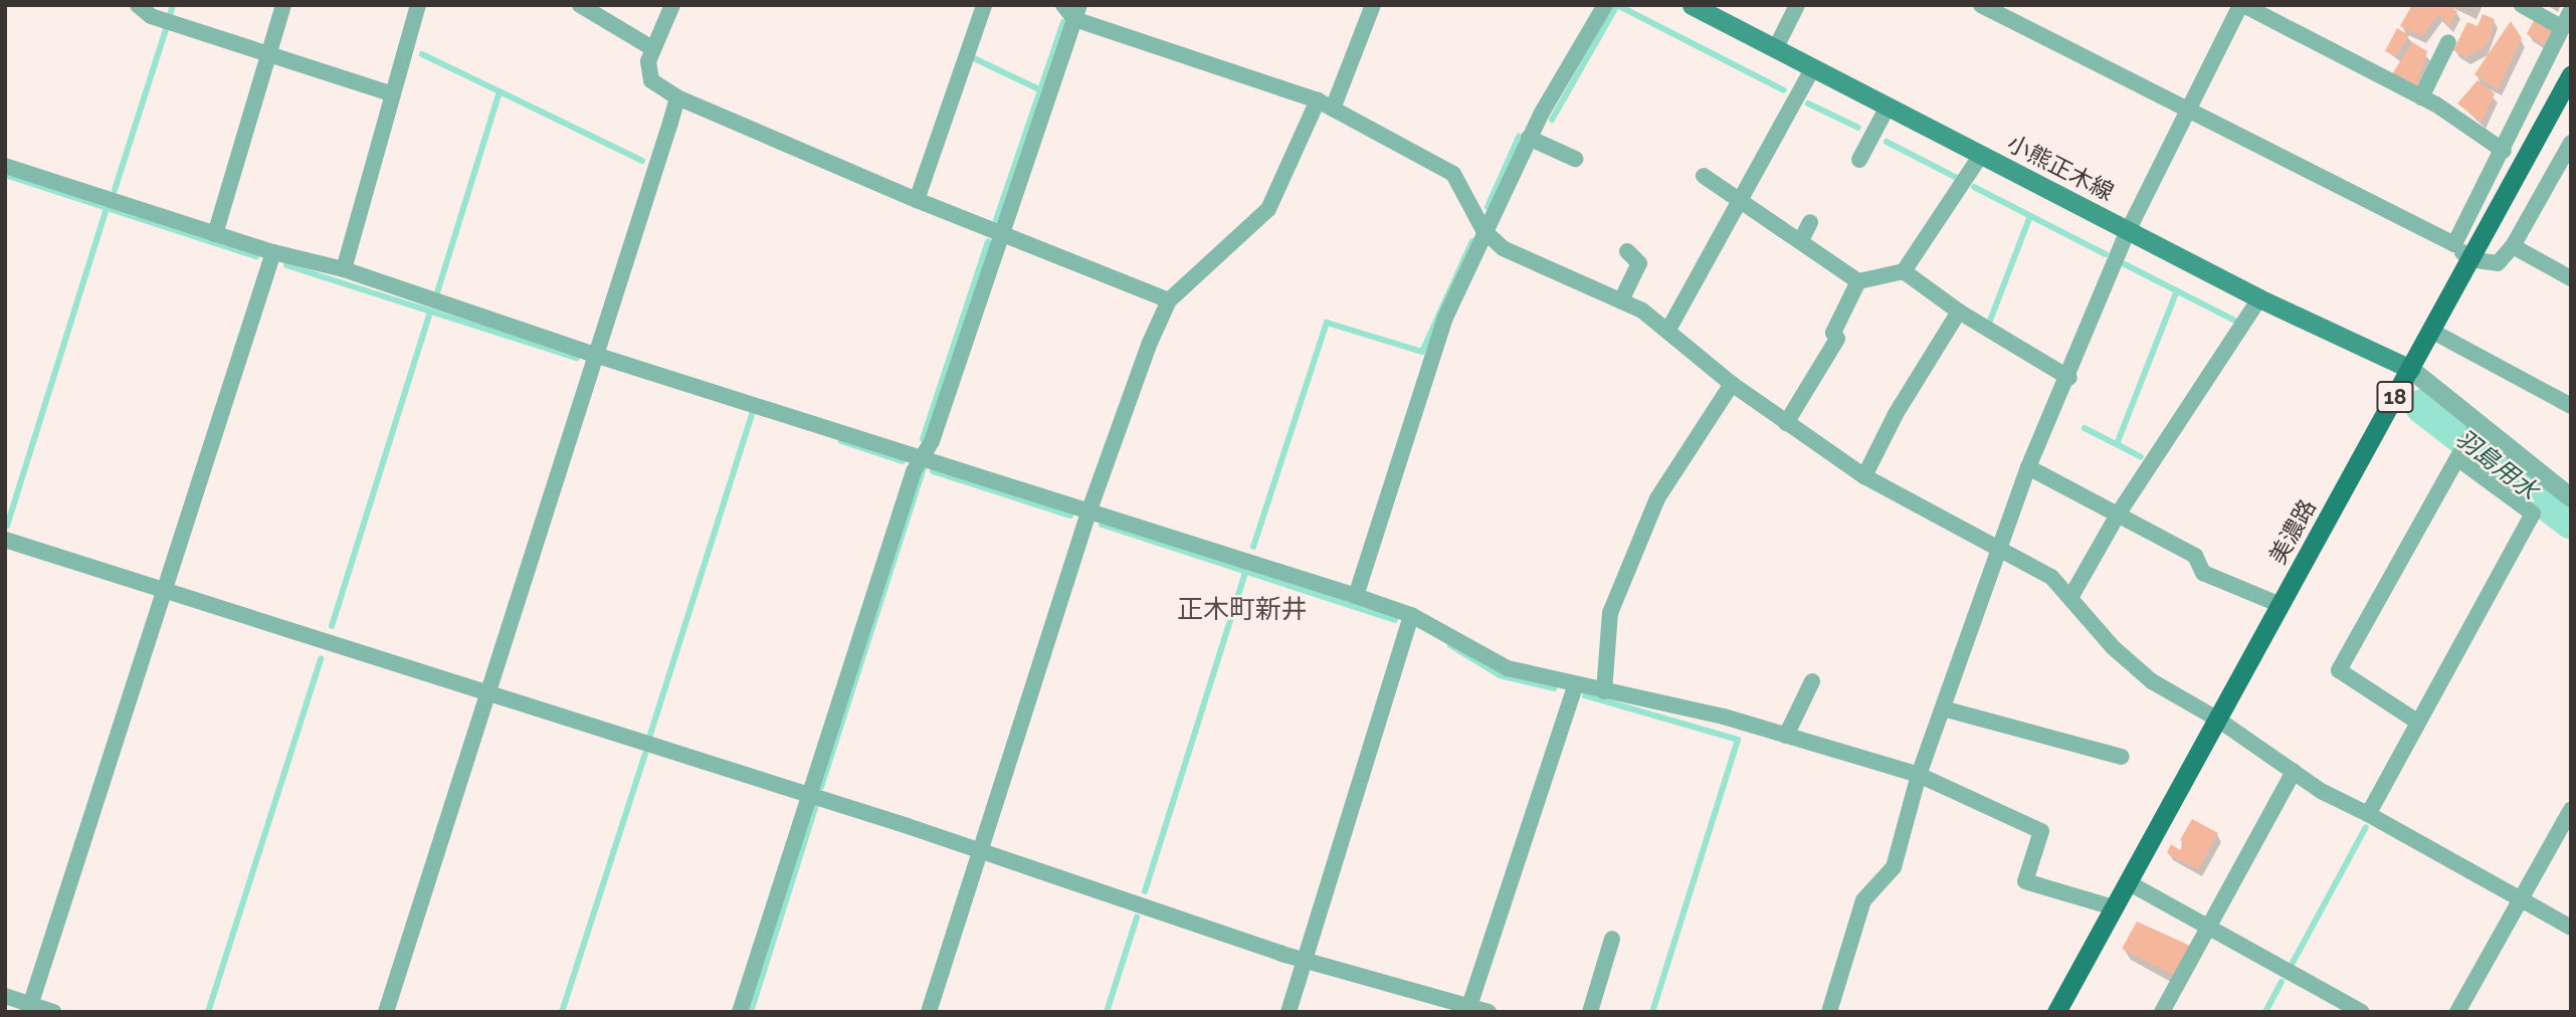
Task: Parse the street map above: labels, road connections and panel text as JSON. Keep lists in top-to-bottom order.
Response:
{
  "streets": {
    "main road": ["小熊正木線", "18", "美濃路"]
  },
  "crossings": [
    ["小熊正木線", "美濃路"]
  ],
  "districts": ["正木町新井"],
  "water": ["羽島用水"]
}
